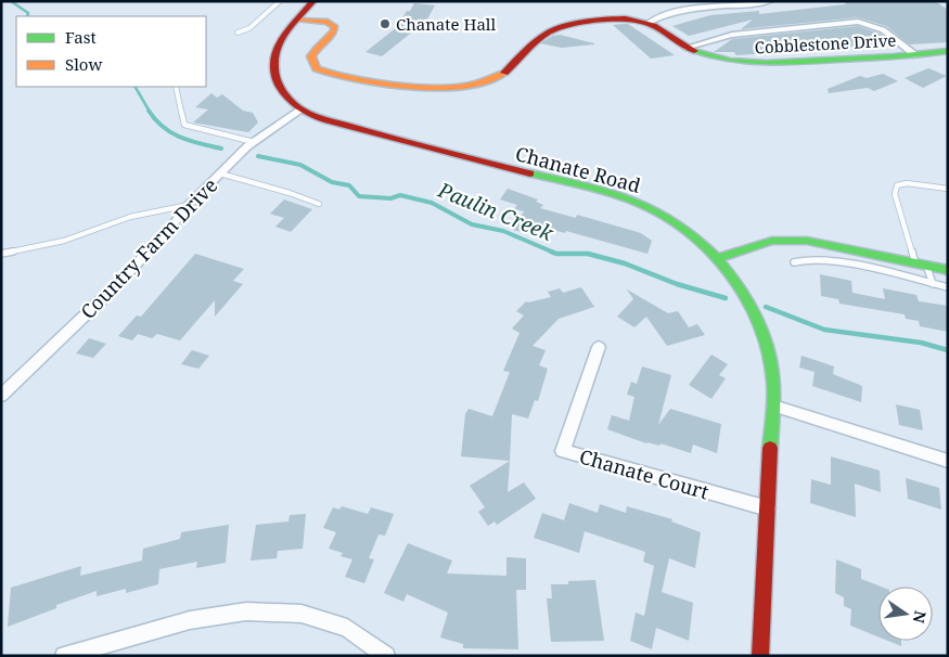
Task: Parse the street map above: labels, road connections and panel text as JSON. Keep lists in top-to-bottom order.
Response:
{
  "streets": {
    "street": [
      "Cobblestone Drive",
      "Chanate Road",
      "Country Farm Drive",
      "Chanate Court"
    ]
  },
  "crossings": [
    ["Cobblestone Drive", "Chanate Road"],
    ["Chanate Road", "Country Farm Drive"],
    ["Chanate Road", "Chanate Court"]
  ],
  "water": ["Paulin Creek"],
  "places": ["Chanate Hall"],
  "legend": ["Fast", "Slow"],
  "north": "right"
}
